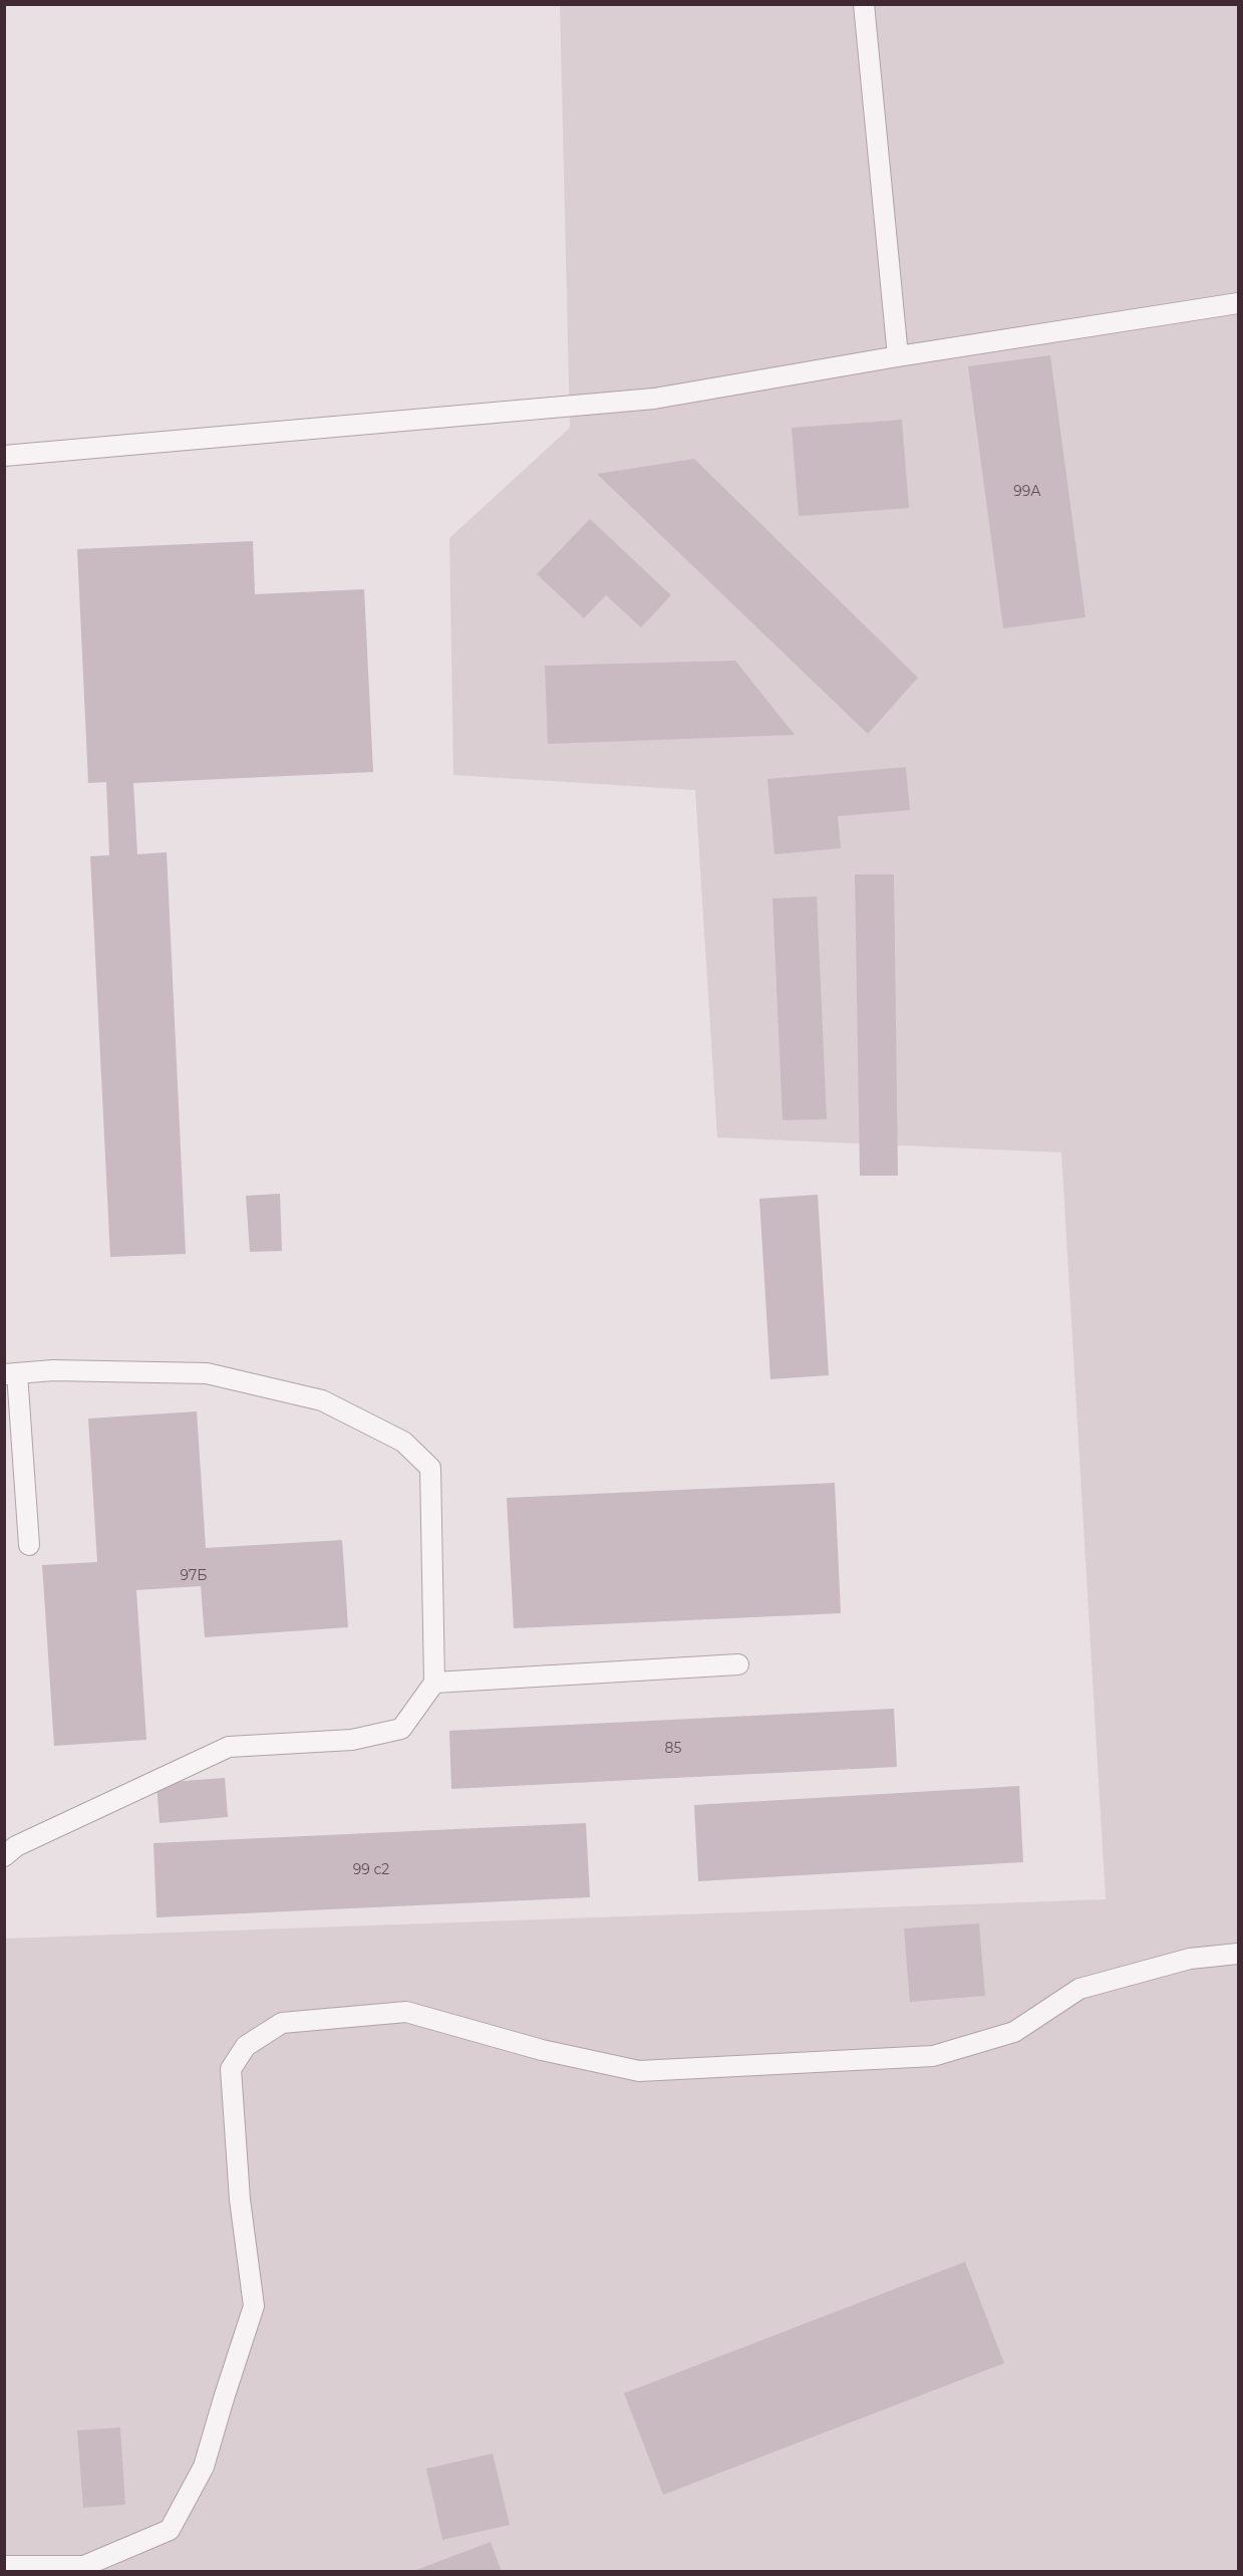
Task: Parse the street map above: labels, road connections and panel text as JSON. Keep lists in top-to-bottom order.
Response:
{
  "house_numbers": [
    "99А",
    "97Б",
    "85",
    "99 с2"
  ]
}
